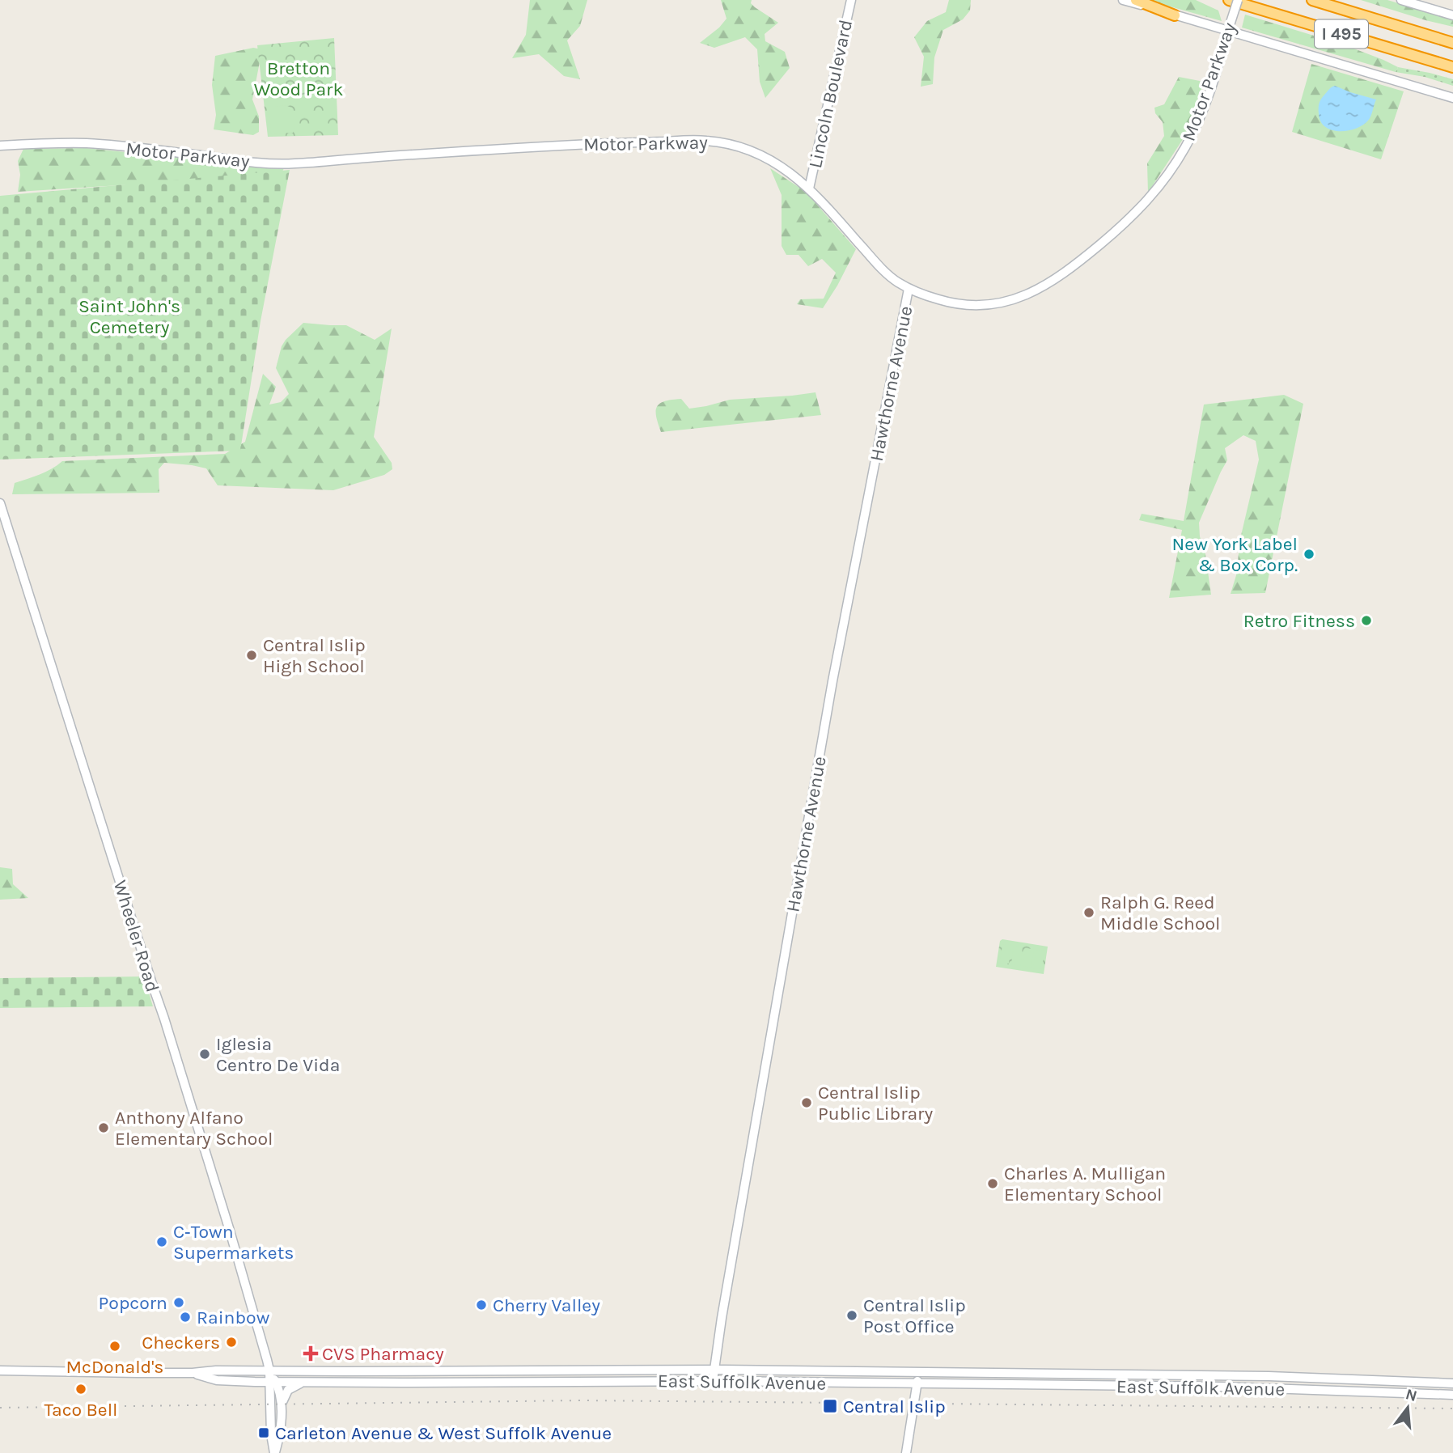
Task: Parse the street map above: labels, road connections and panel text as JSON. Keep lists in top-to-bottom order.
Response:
{
  "streets": {
    "highway": ["I 495"],
    "main road": [
      "Motor Parkway",
      "Lincoln Boulevard",
      "Hawthorne Avenue",
      "Wheeler Road",
      "East Suffolk Avenue"
    ]
  },
  "crossings": [
    ["Motor Parkway", "Lincoln Boulevard"],
    ["Motor Parkway", "Hawthorne Avenue"],
    ["Hawthorne Avenue", "East Suffolk Avenue"],
    ["Wheeler Road", "East Suffolk Avenue"]
  ],
  "parks": ["Bretton Wood Park", "Saint John's Cemetery"],
  "places": {
    "other": [
      "New York Label & Box Corp.",
      "Retro Fitness",
      "Central Islip High School",
      "Ralph G. Reed Middle School",
      "Iglesia Centro De Vida",
      "Central Islip Public Library",
      "Anthony Alfano Elementary School",
      "Charles A. Mulligan Elementary School",
      "C‑Town Supermarkets",
      "Popcorn",
      "Cherry Valley",
      "Central Islip Post Office",
      "Rainbow",
      "Checkers",
      "McDonald's",
      "Taco Bell"
    ],
    "health": ["CVS Pharmacy"],
    "transit": ["Central Islip", "Carleton Avenue & West Suffolk Avenue"]
  },
  "north": "top"
}
